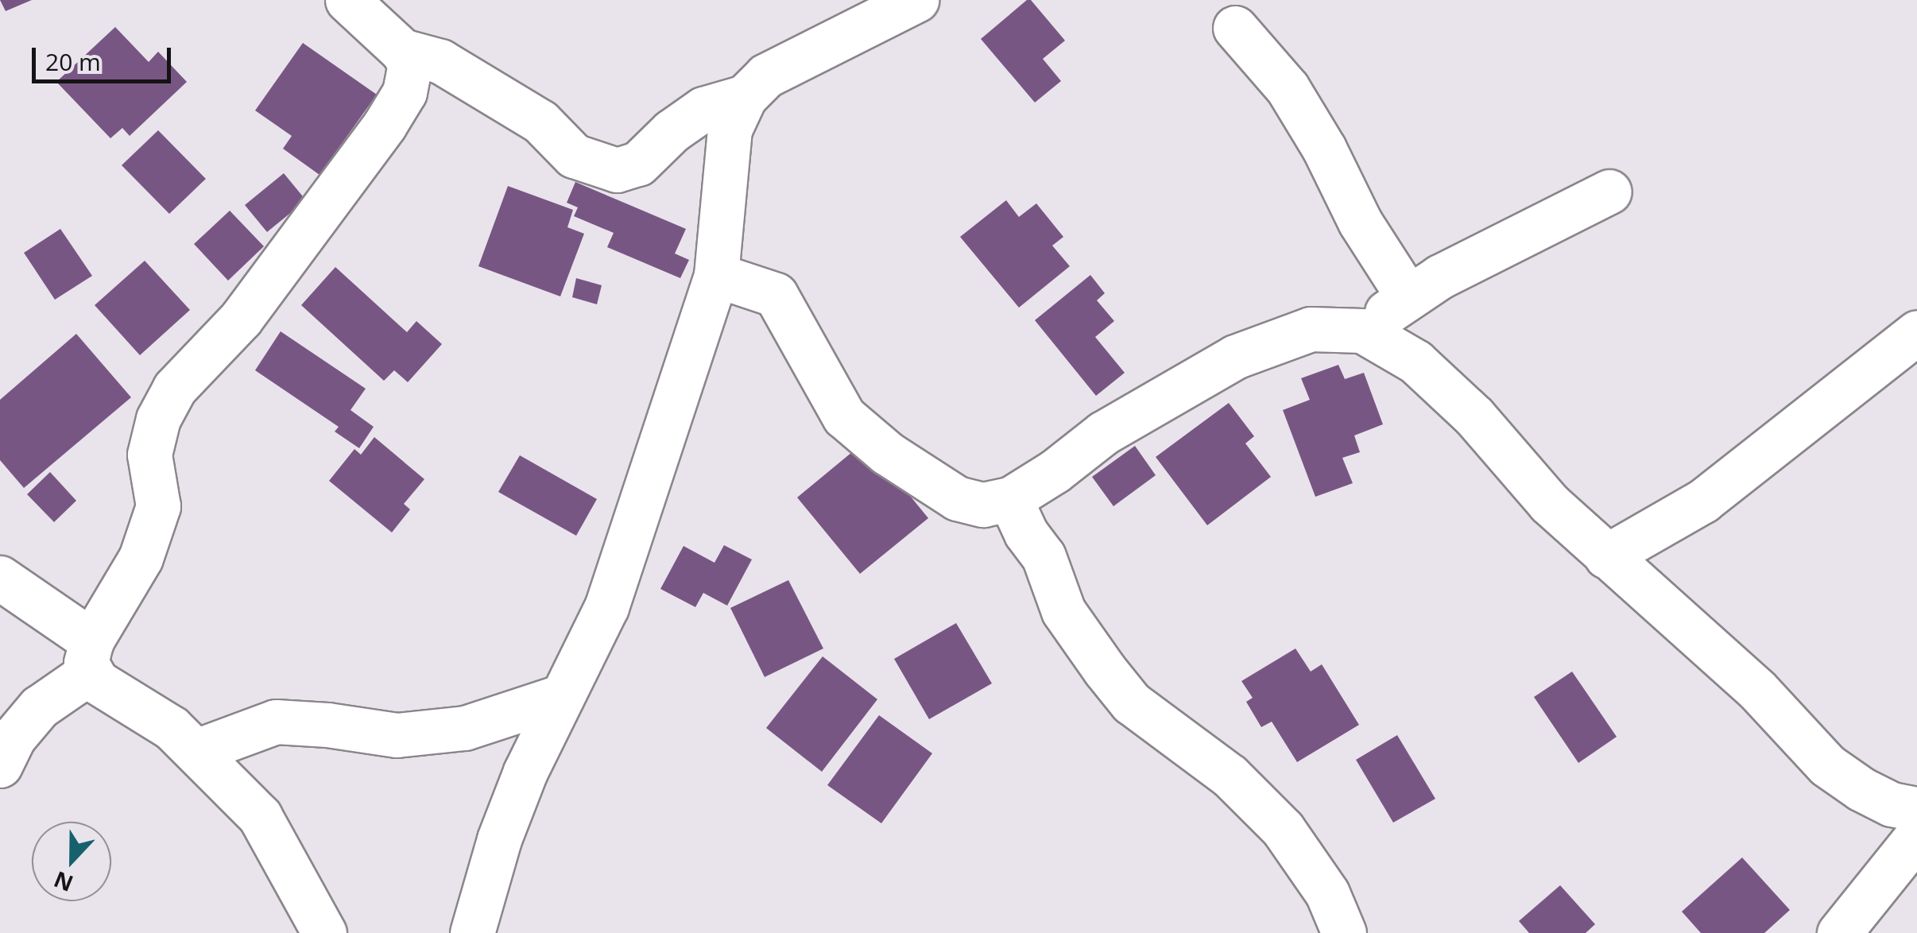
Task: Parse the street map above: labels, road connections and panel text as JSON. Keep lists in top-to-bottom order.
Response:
{
  "scale_bar": "20 m",
  "north": "bottom"
}
